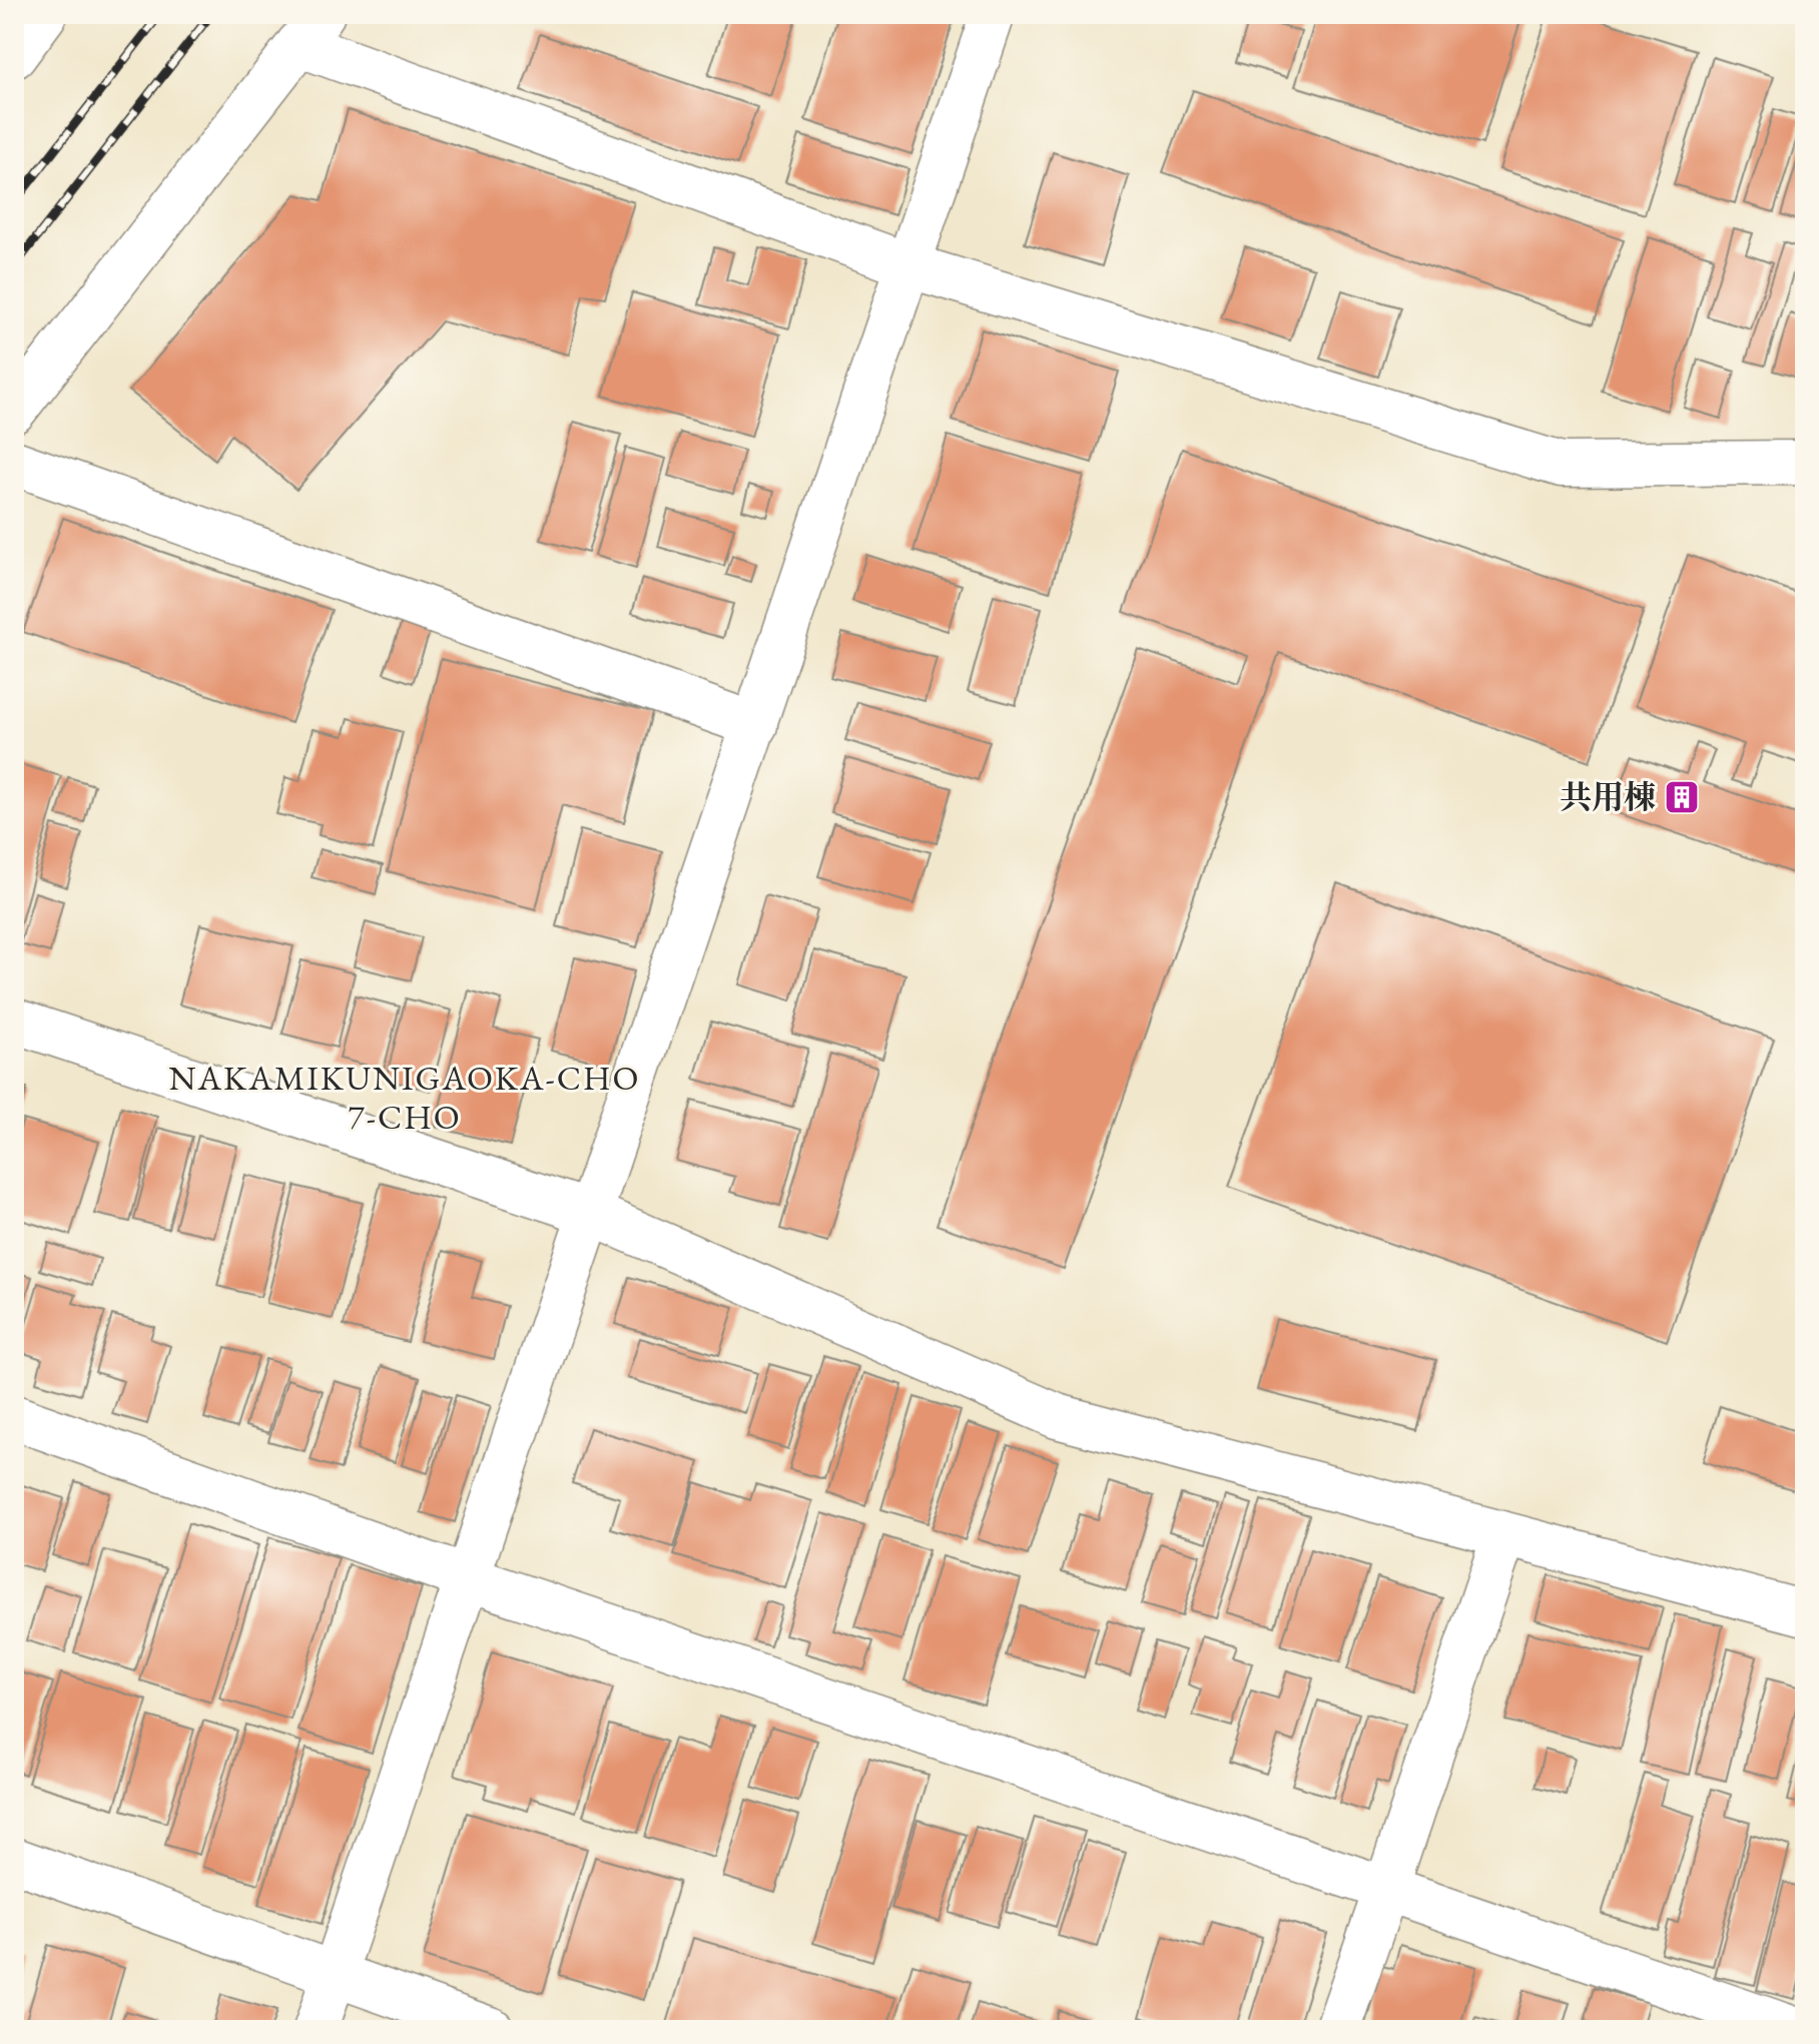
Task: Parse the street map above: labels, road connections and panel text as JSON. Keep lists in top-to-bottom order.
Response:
{
  "districts": ["NAKAMIKUNIGAOKA-CHO 7-CHO"],
  "places": {
    "building": ["共用棟"]
  }
}
